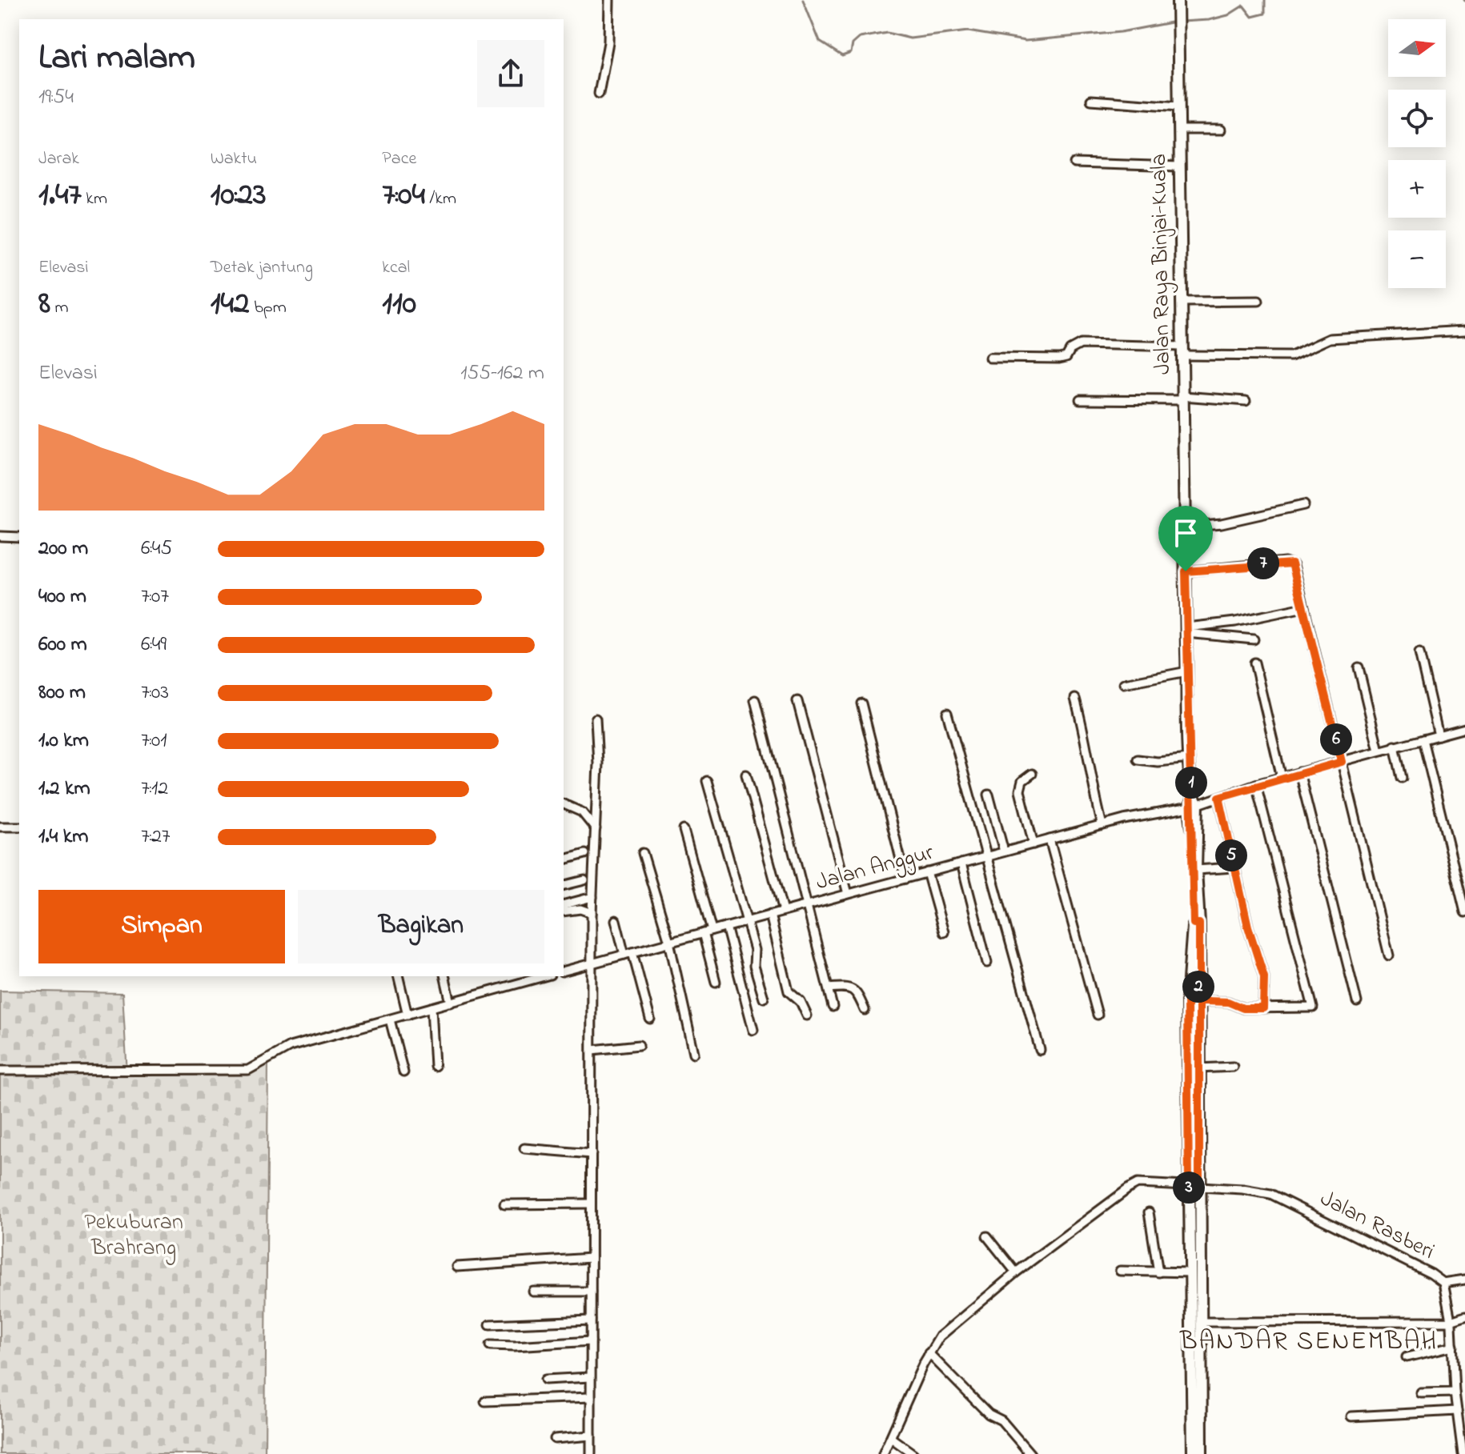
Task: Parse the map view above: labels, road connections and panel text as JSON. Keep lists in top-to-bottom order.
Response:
{
  "streets": {
    "main road": ["Jalan Raya Binjai-Kuala"],
    "street": ["Jalan Anggur", "Jalan Rasberi"]
  },
  "crossings": [
    ["Jalan Raya Binjai-Kuala", "Jalan Anggur"]
  ],
  "districts": ["BANDAR SENEMBAH"],
  "parks": ["Pekuburan Brahrang"],
  "north": "right",
  "page": {
    "map_buttons": ["+", "−"],
    "heading": ["Lari malam", "19:54"],
    "stats": [
      ["Jarak", "1.47 km"],
      ["Waktu", "10:23"],
      ["Pace", "7:04 /km"],
      ["Elevasi", "8 m"],
      ["Detak jantung", "142 bpm"],
      ["kcal", "110"]
    ],
    "chart": ["Elevasi", "155–162 m"],
    "list": [
      {
        "name": "200 m",
        "note": "6:45"
      },
      {
        "name": "400 m",
        "note": "7:07"
      },
      {
        "name": "600 m",
        "note": "6:49"
      },
      {
        "name": "800 m",
        "note": "7:03"
      },
      {
        "name": "1.0 km",
        "note": "7:01"
      },
      {
        "name": "1.2 km",
        "note": "7:12"
      },
      {
        "name": "1.4 km",
        "note": "7:27"
      }
    ],
    "pins": [
      "7",
      "6",
      "1",
      "5",
      "2",
      "3"
    ],
    "buttons": ["Simpan", "Bagikan"]
  }
}
